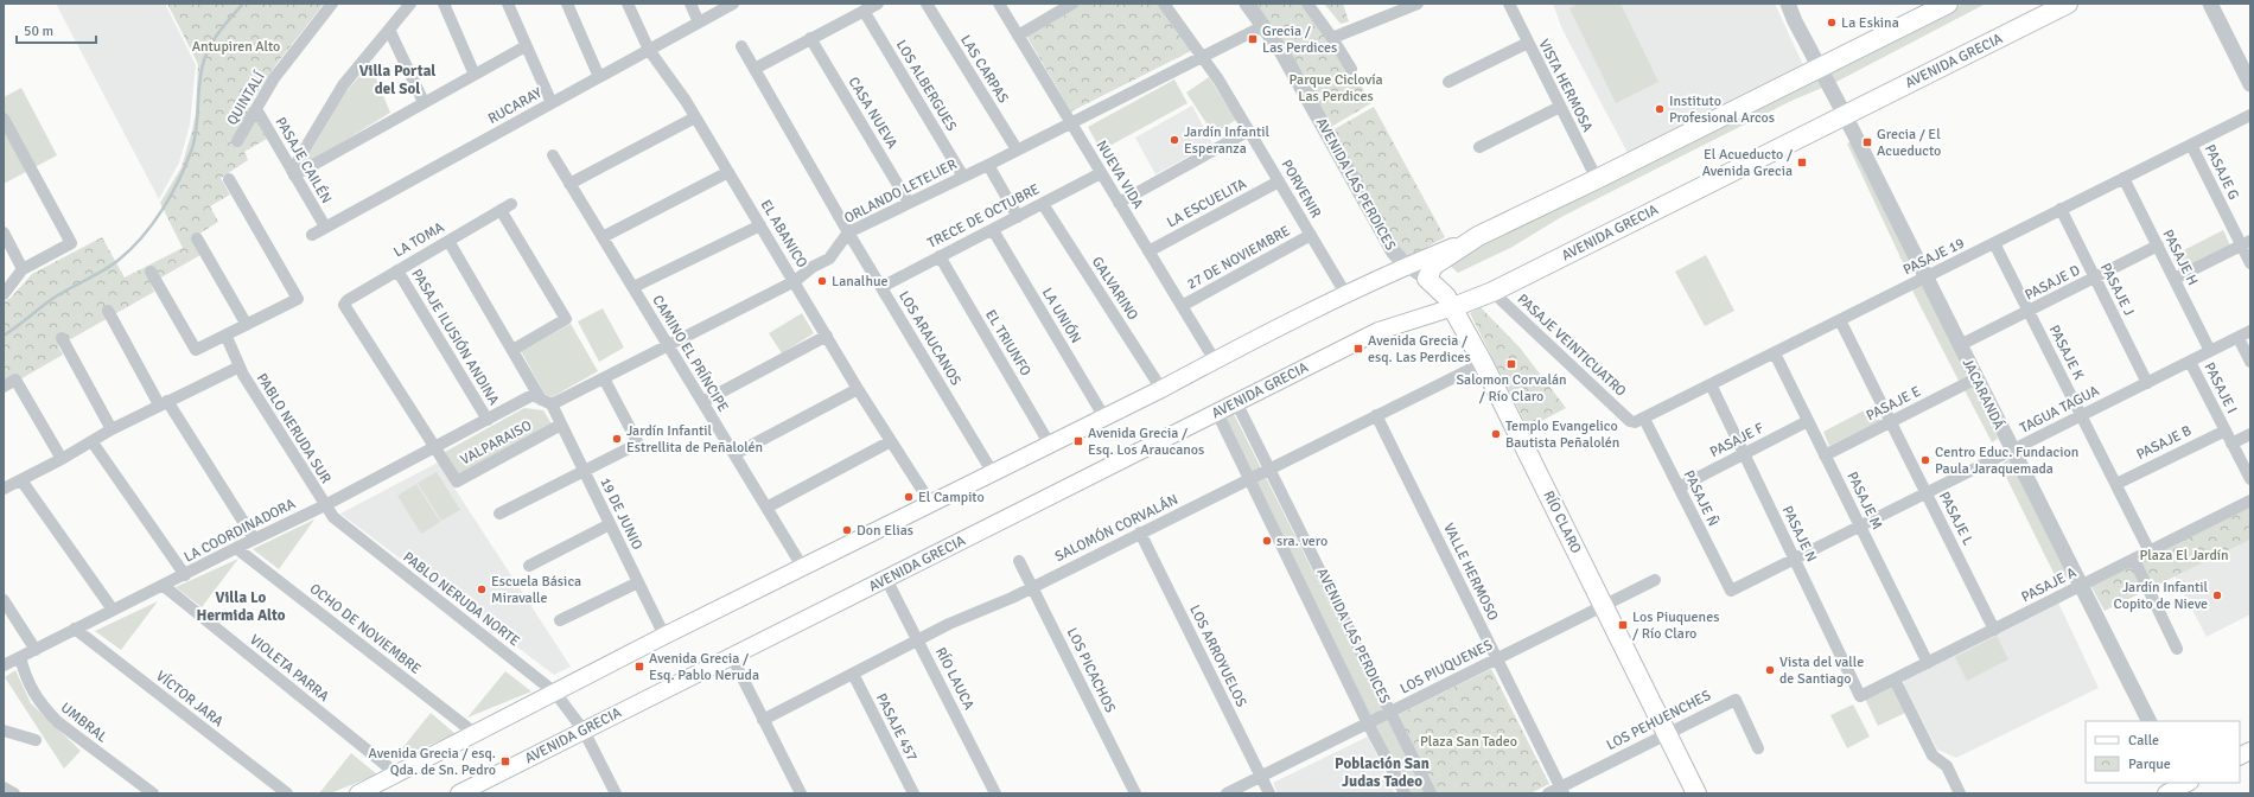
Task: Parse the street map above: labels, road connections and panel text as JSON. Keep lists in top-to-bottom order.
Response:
{
  "streets": {
    "main road": ["AVENIDA GRECIA", "RÍO CLARO"],
    "street": [
      "LAS CARPAS",
      "LOS ALBERGUES",
      "VISTA HERMOSA",
      "QUINTALÍ",
      "RUCARAY",
      "CASA NUEVA",
      "PASAJE CAILÉN",
      "PASAJE G",
      "NUEVA VIDA",
      "AVENIDA LAS PERDICES",
      "PORVENIR",
      "ORLANDO LETELIER",
      "LA ESCUELITA",
      "TRECE DE OCTUBRE",
      "EL ABANICO",
      "LA TOMA",
      "PASAJE 19",
      "27 DE NOVIEMBRE",
      "PASAJE H",
      "PASAJE D",
      "GALVARINO",
      "PASAJE J",
      "LA UNIÓN",
      "PASAJE ILUSIÓN ANDINA",
      "LOS ARAUCANOS",
      "EL TRIUNFO",
      "PASAJE VEINTICUATRO",
      "PASAJE K",
      "CAMINO EL PRÍNCIPE",
      "PASAJE I",
      "JACARANDÁ",
      "PASAJE E",
      "TAGUA TAGUA",
      "PABLO NERUDA SUR",
      "PASAJE F",
      "VALPARAISO",
      "PASAJE B",
      "PASAJE Ñ",
      "PASAJE M",
      "19 DE JUNIO",
      "PASAJE L",
      "SALOMÓN CORVALÁN",
      "LA COORDINADORA",
      "PASAJE N",
      "VALLE HERMOSO",
      "PASAJE A",
      "PABLO NERUDA NORTE",
      "OCHO DE NOVIEMBRE",
      "LOS ARROYUELOS",
      "LOS PIUQUENES",
      "VIOLETA PARRA",
      "LOS PICACHOS",
      "RÍO LAUCA",
      "VÍCTOR JARA",
      "LOS PEHUENCHES",
      "UMBRAL",
      "PASAJE 457"
    ]
  },
  "crossings": [
    ["AVENIDA GRECIA", "AVENIDA LAS PERDICES"],
    ["AVENIDA GRECIA", "PASAJE VEINTICUATRO"],
    ["AVENIDA GRECIA", "JACARANDÁ"],
    ["AVENIDA GRECIA", "RÍO CLARO"],
    ["AVENIDA GRECIA", "PABLO NERUDA NORTE"],
    ["AVENIDA GRECIA", "RÍO LAUCA"],
    ["LAS CARPAS", "ORLANDO LETELIER"],
    ["LOS ALBERGUES", "ORLANDO LETELIER"],
    ["QUINTALÍ", "PASAJE CAILÉN"],
    ["RUCARAY", "PASAJE CAILÉN"],
    ["RUCARAY", "EL ABANICO"],
    ["CASA NUEVA", "ORLANDO LETELIER"],
    ["PASAJE G", "PASAJE 19"],
    ["NUEVA VIDA", "ORLANDO LETELIER"],
    ["NUEVA VIDA", "LA ESCUELITA"],
    ["NUEVA VIDA", "TRECE DE OCTUBRE"],
    ["NUEVA VIDA", "27 DE NOVIEMBRE"],
    ["AVENIDA LAS PERDICES", "ORLANDO LETELIER"],
    ["AVENIDA LAS PERDICES", "RÍO CLARO"],
    ["AVENIDA LAS PERDICES", "SALOMÓN CORVALÁN"],
    ["AVENIDA LAS PERDICES", "LOS PIUQUENES"],
    ["PORVENIR", "ORLANDO LETELIER"],
    ["PORVENIR", "LA ESCUELITA"],
    ["PORVENIR", "27 DE NOVIEMBRE"],
    ["ORLANDO LETELIER", "EL ABANICO"],
    ["ORLANDO LETELIER", "PASAJE ILUSIÓN ANDINA"],
    ["ORLANDO LETELIER", "LOS ARAUCANOS"],
    ["ORLANDO LETELIER", "CAMINO EL PRÍNCIPE"],
    ["ORLANDO LETELIER", "19 DE JUNIO"],
    ["ORLANDO LETELIER", "LA COORDINADORA"],
    ["TRECE DE OCTUBRE", "GALVARINO"],
    ["TRECE DE OCTUBRE", "LA UNIÓN"],
    ["TRECE DE OCTUBRE", "LOS ARAUCANOS"],
    ["TRECE DE OCTUBRE", "EL TRIUNFO"],
    ["LA TOMA", "PASAJE ILUSIÓN ANDINA"],
    ["LA TOMA", "VALPARAISO"],
    ["LA TOMA", "19 DE JUNIO"],
    ["LA TOMA", "LA COORDINADORA"],
    ["PASAJE 19", "PASAJE H"],
    ["PASAJE 19", "PASAJE J"],
    ["PASAJE 19", "PASAJE VEINTICUATRO"],
    ["PASAJE 19", "PASAJE K"],
    ["PASAJE 19", "JACARANDÁ"],
    ["PASAJE 19", "PASAJE Ñ"],
    ["PASAJE 19", "PASAJE M"],
    ["PASAJE 19", "PASAJE L"],
    ["PASAJE 19", "PASAJE N"],
    ["PASAJE H", "PASAJE D"],
    ["PASAJE H", "TAGUA TAGUA"],
    ["PASAJE D", "PASAJE J"],
    ["PASAJE D", "PASAJE K"],
    ["PASAJE D", "JACARANDÁ"],
    ["PASAJE J", "TAGUA TAGUA"],
    ["PASAJE ILUSIÓN ANDINA", "LA COORDINADORA"],
    ["PASAJE K", "TAGUA TAGUA"],
    ["PASAJE K", "PASAJE B"],
    ["PASAJE K", "PASAJE A"],
    ["PASAJE I", "TAGUA TAGUA"],
    ["PASAJE I", "PASAJE B"],
    ["JACARANDÁ", "PASAJE E"],
    ["JACARANDÁ", "TAGUA TAGUA"],
    ["JACARANDÁ", "PASAJE A"],
    ["PASAJE E", "PASAJE M"],
    ["PASAJE E", "PASAJE L"],
    ["TAGUA TAGUA", "PASAJE Ñ"],
    ["TAGUA TAGUA", "PASAJE M"],
    ["TAGUA TAGUA", "PASAJE L"],
    ["TAGUA TAGUA", "PASAJE N"],
    ["PABLO NERUDA SUR", "LA COORDINADORA"],
    ["PABLO NERUDA SUR", "PABLO NERUDA NORTE"],
    ["PASAJE F", "PASAJE Ñ"],
    ["PASAJE F", "PASAJE M"],
    ["PASAJE F", "PASAJE N"],
    ["VALPARAISO", "19 DE JUNIO"],
    ["VALPARAISO", "LA COORDINADORA"],
    ["PASAJE M", "PASAJE A"],
    ["PASAJE L", "PASAJE A"],
    ["RÍO CLARO", "SALOMÓN CORVALÁN"],
    ["RÍO CLARO", "LOS PIUQUENES"],
    ["RÍO CLARO", "LOS PEHUENCHES"],
    ["SALOMÓN CORVALÁN", "VALLE HERMOSO"],
    ["SALOMÓN CORVALÁN", "LOS ARROYUELOS"],
    ["SALOMÓN CORVALÁN", "LOS PICACHOS"],
    ["SALOMÓN CORVALÁN", "RÍO LAUCA"],
    ["SALOMÓN CORVALÁN", "PASAJE 457"],
    ["LA COORDINADORA", "PABLO NERUDA NORTE"],
    ["LA COORDINADORA", "OCHO DE NOVIEMBRE"],
    ["LA COORDINADORA", "VIOLETA PARRA"],
    ["LA COORDINADORA", "VÍCTOR JARA"],
    ["LA COORDINADORA", "UMBRAL"],
    ["PASAJE N", "PASAJE A"],
    ["VALLE HERMOSO", "LOS PIUQUENES"],
    ["VALLE HERMOSO", "LOS PEHUENCHES"],
    ["LOS ARROYUELOS", "LOS PIUQUENES"]
  ],
  "districts": ["Villa Portal del Sol", "Villa Lo Hermida Alto", "Población San Judas Tadeo"],
  "parks": [
    "Antupiren Alto",
    "Parque Ciclovía Las Perdices",
    "Plaza El Jardín",
    "Plaza San Tadeo"
  ],
  "places": {
    "other": [
      "La Eskina",
      "Instituto Profesional Arcos",
      "Jardín Infantil Esperanza",
      "Lanalhue",
      "Templo Evangelico Bautista Peñalolén",
      "Jardín Infantil Estrellita de Peñalolén",
      "Centro Educ. Fundacion Paula Jaraquemada",
      "El Campito",
      "Don Elias",
      "sra. vero",
      "Escuela Básica Miravalle",
      "Jardín Infantil Copito de Nieve",
      "Vista del valle de Santiago"
    ],
    "transit": [
      "Grecia / Las Perdices",
      "Grecia / El Acueducto",
      "El Acueducto / Avenida Grecia",
      "Avenida Grecia / esq. Las Perdices",
      "Salomon Corvalán / Río Claro",
      "Avenida Grecia / Esq. Los Araucanos",
      "Los Piuquenes / Río Claro",
      "Avenida Grecia / Esq. Pablo Neruda",
      "Avenida Grecia / esq. Qda. de Sn. Pedro"
    ]
  },
  "legend": ["Calle", "Parque"],
  "scale_bar": "50 m"
}
